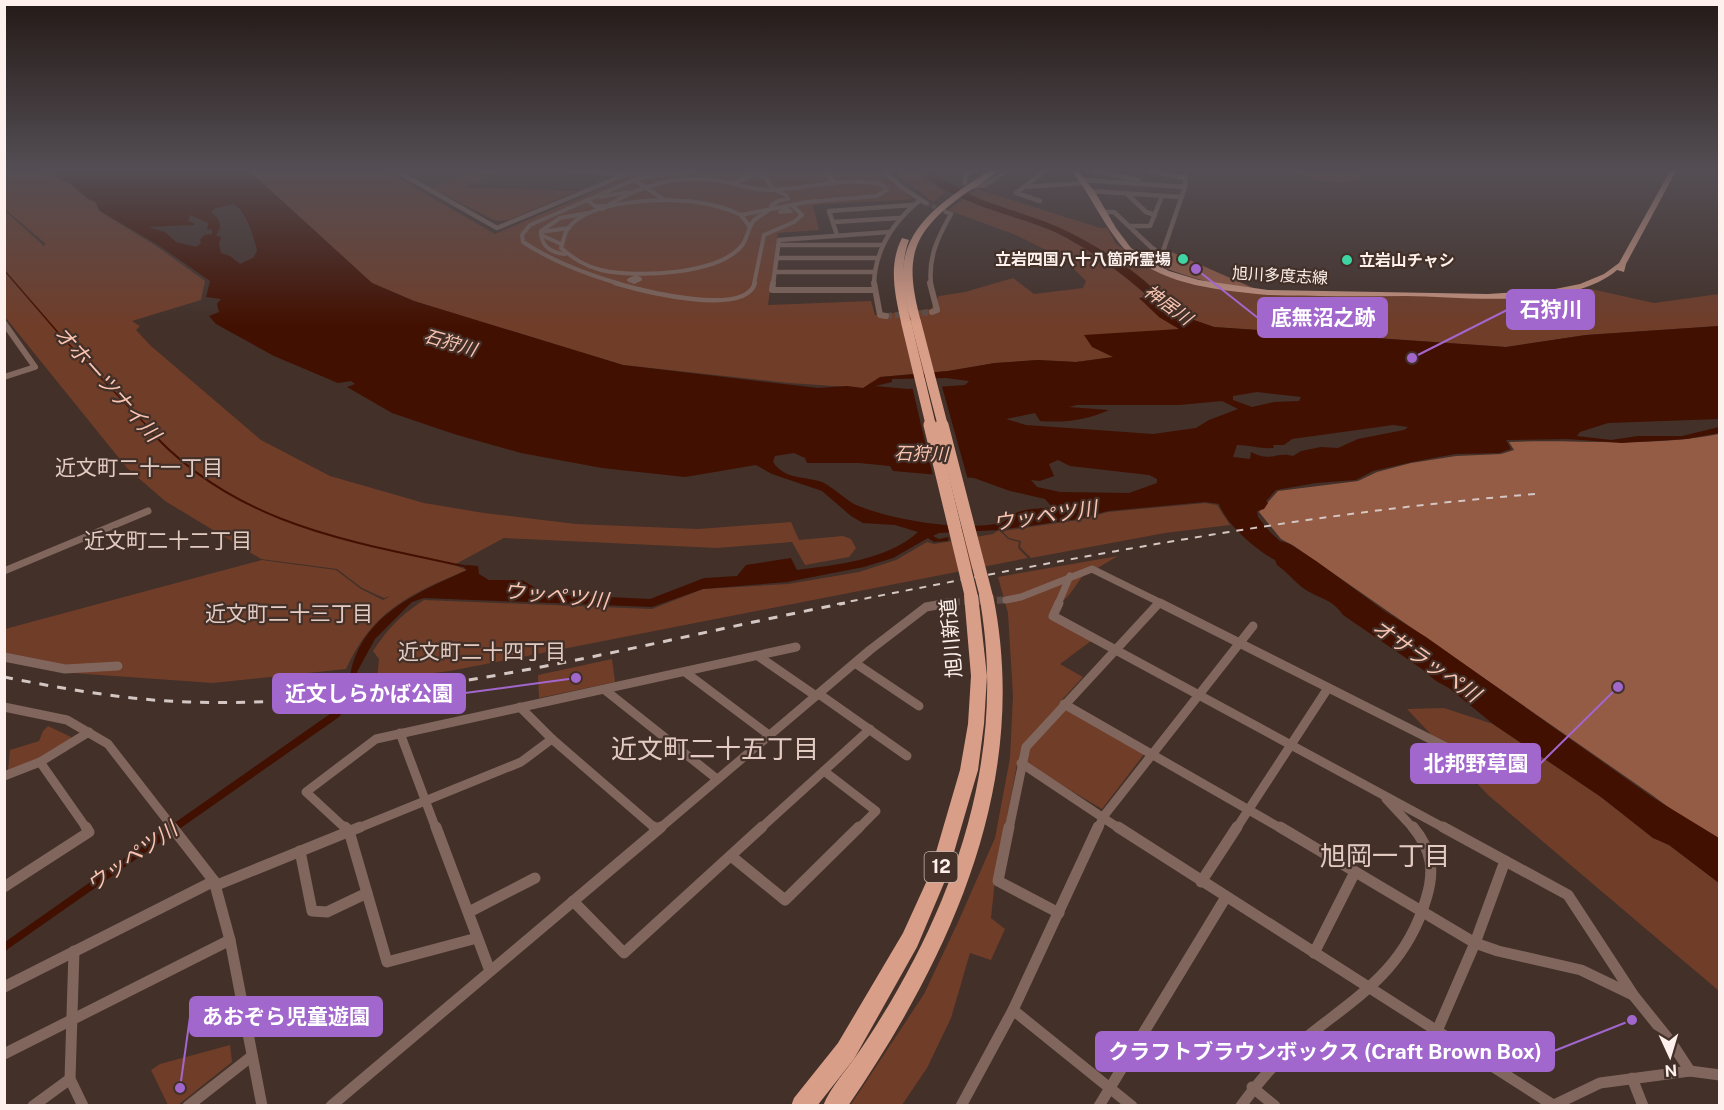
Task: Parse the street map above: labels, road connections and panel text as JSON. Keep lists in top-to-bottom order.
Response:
{
  "streets": {
    "highway": ["旭川新道", "12"],
    "main road": ["旭川多度志線"]
  },
  "districts": [
    "近文町二十一丁目",
    "近文町二十二丁目",
    "近文町二十三丁目",
    "近文町二十四丁目",
    "近文町二十五丁目",
    "旭岡一丁目"
  ],
  "water": [
    "神居川",
    "石狩川",
    "オホーツナイ川",
    "ウッペツ川",
    "オサラッペ川"
  ],
  "places": [
    "立岩四国八十八箇所霊場",
    "立岩山チャシ",
    "底無沼之跡",
    "石狩川",
    "近文しらかば公園",
    "北邦野草園",
    "クラフトブラウンボックス (Craft Brown Box)",
    "あおぞら児童遊園"
  ],
  "north": "bottom"
}
